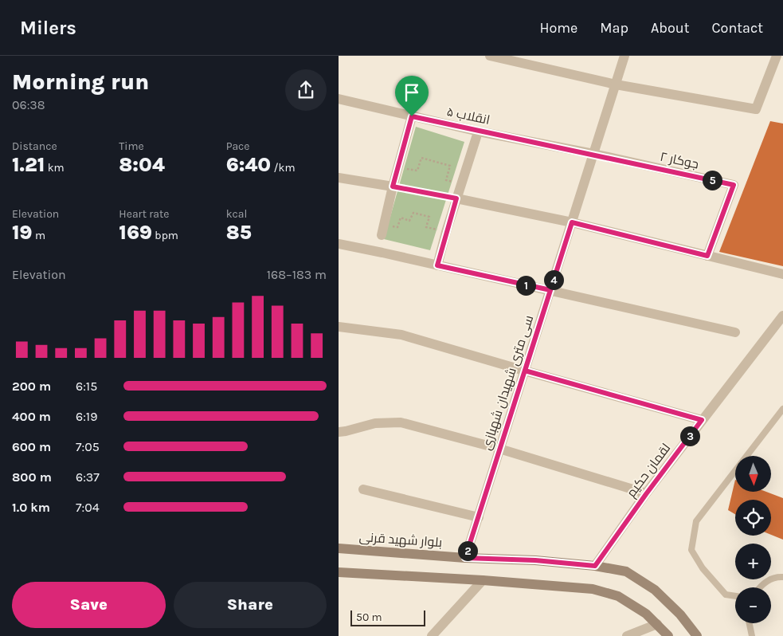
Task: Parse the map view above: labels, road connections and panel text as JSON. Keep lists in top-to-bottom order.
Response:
{
  "streets": {
    "main road": ["بلوار شهید قرنی"],
    "street": [
      "انقلاب ۵",
      "جوکار ۲",
      "سی متری شهیدان شهبازی",
      "لقمان حکیم"
    ]
  },
  "crossings": [
    ["انقلاب ۵", "جوکار ۲"],
    ["انقلاب ۵", "سی متری شهیدان شهبازی"],
    ["جوکار ۲", "سی متری شهیدان شهبازی"],
    ["سی متری شهیدان شهبازی", "بلوار شهید قرنی"],
    ["لقمان حکیم", "بلوار شهید قرنی"]
  ],
  "scale_bar": "50 m",
  "north": "bottom",
  "page": {
    "header": "Milers",
    "nav": [
      "Home",
      "Map",
      "About",
      "Contact"
    ],
    "heading": ["Morning run", "06:38"],
    "stats": [
      ["Distance", "1.21 km"],
      ["Time", "8:04"],
      ["Pace", "6:40 /km"],
      ["Elevation", "19 m"],
      ["Heart rate", "169 bpm"],
      ["kcal", "85"]
    ],
    "pins": [
      "5",
      "4",
      "1",
      "3",
      "2"
    ],
    "chart": ["Elevation", "168–183 m"],
    "list": [
      {
        "name": "200 m",
        "note": "6:15"
      },
      {
        "name": "400 m",
        "note": "6:19"
      },
      {
        "name": "600 m",
        "note": "7:05"
      },
      {
        "name": "800 m",
        "note": "6:37"
      },
      {
        "name": "1.0 km",
        "note": "7:04"
      }
    ],
    "map_buttons": ["+", "−"],
    "buttons": ["Save", "Share"],
    "scale": "50 m"
  }
}
